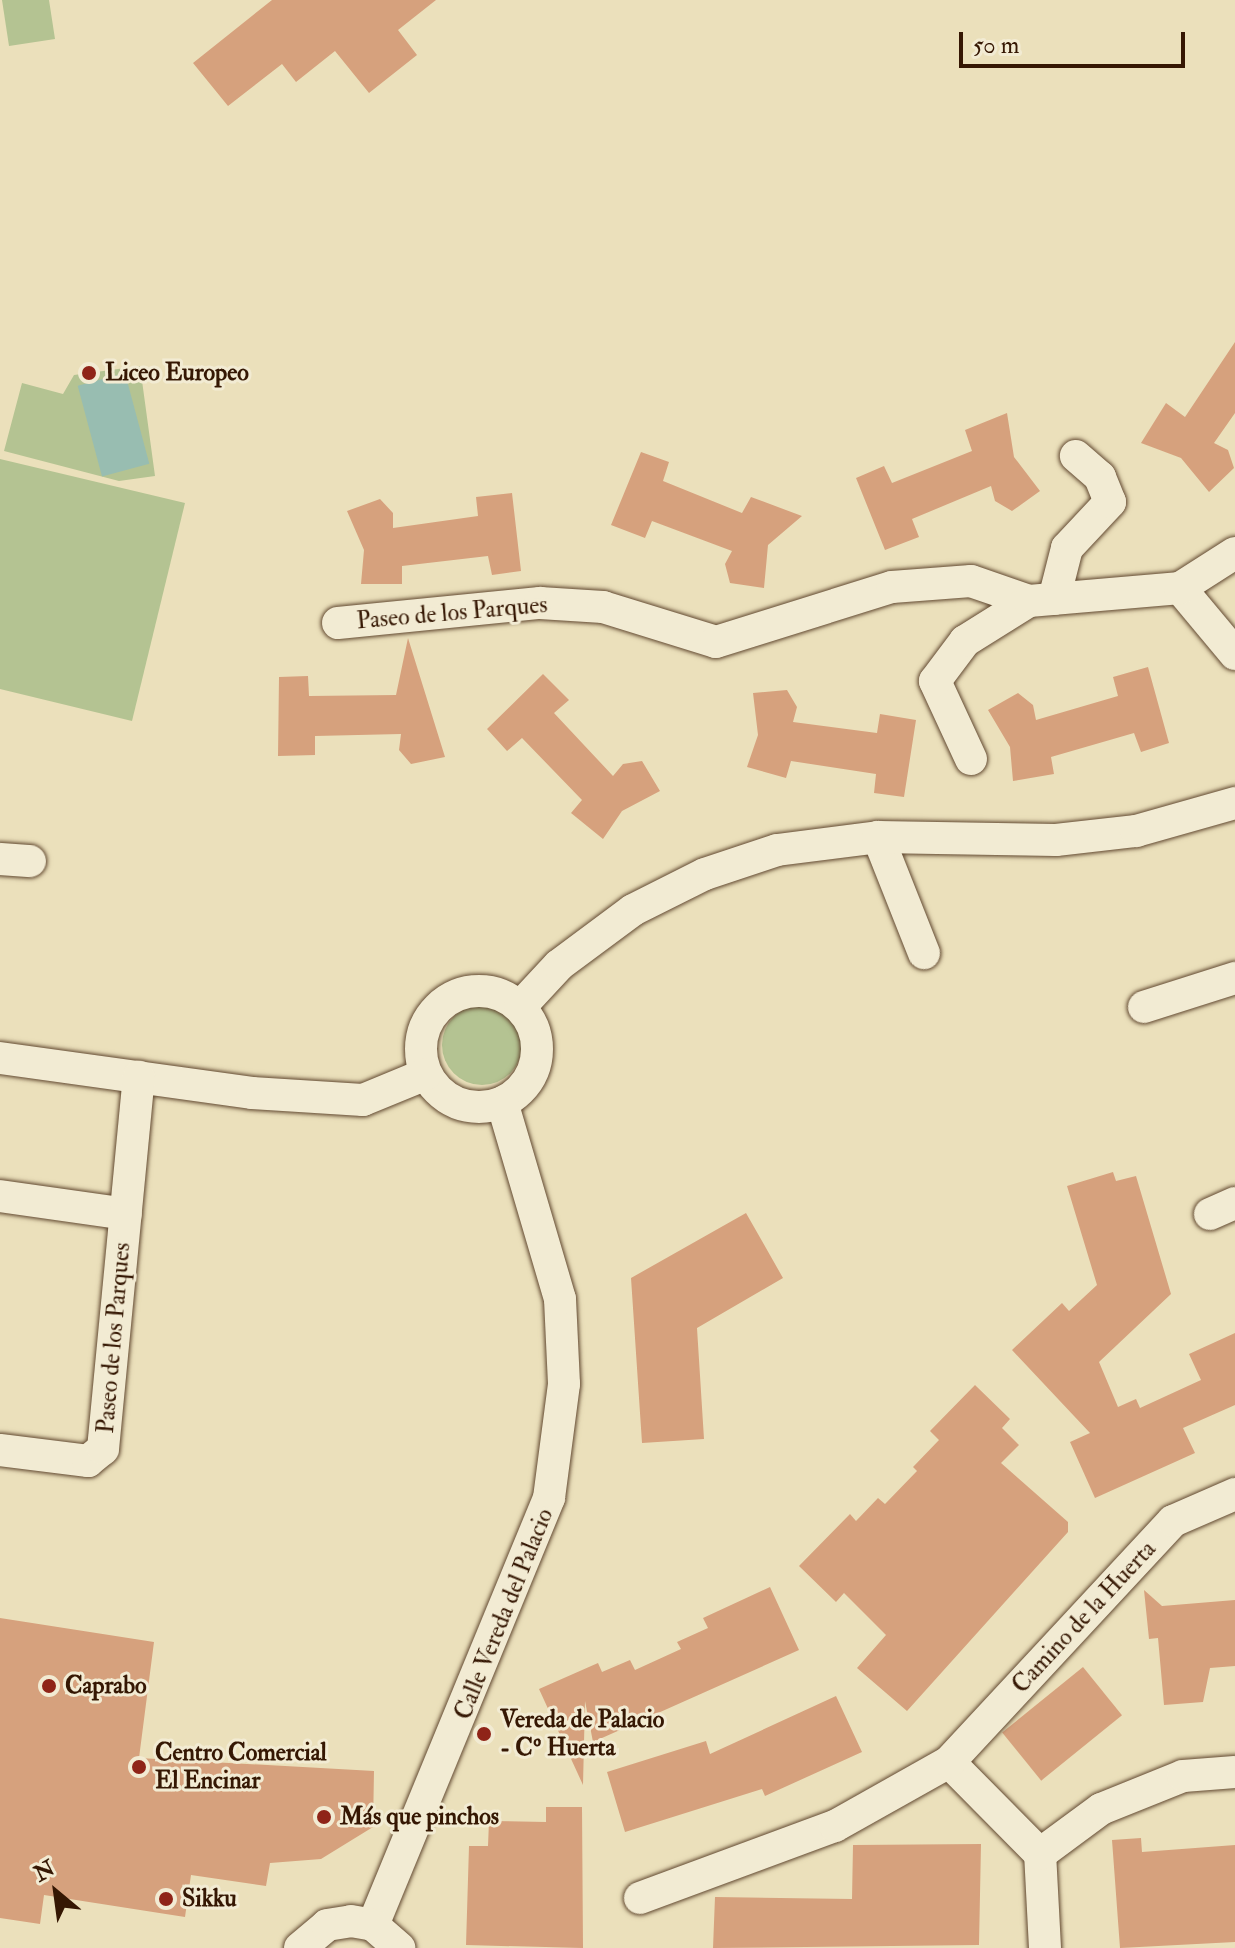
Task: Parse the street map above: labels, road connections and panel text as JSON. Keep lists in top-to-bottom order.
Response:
{
  "streets": {
    "street": ["Paseo de los Parques", "Calle Vereda del Palacio", "Camino de la Huerta"]
  },
  "places": [
    "Liceo Europeo",
    "Caprabo",
    "Vereda de Palacio - Cº Huerta",
    "Centro Comercial El Encinar",
    "Más que pinchos",
    "Sikku"
  ],
  "scale_bar": "50 m",
  "north": "top left"
}
